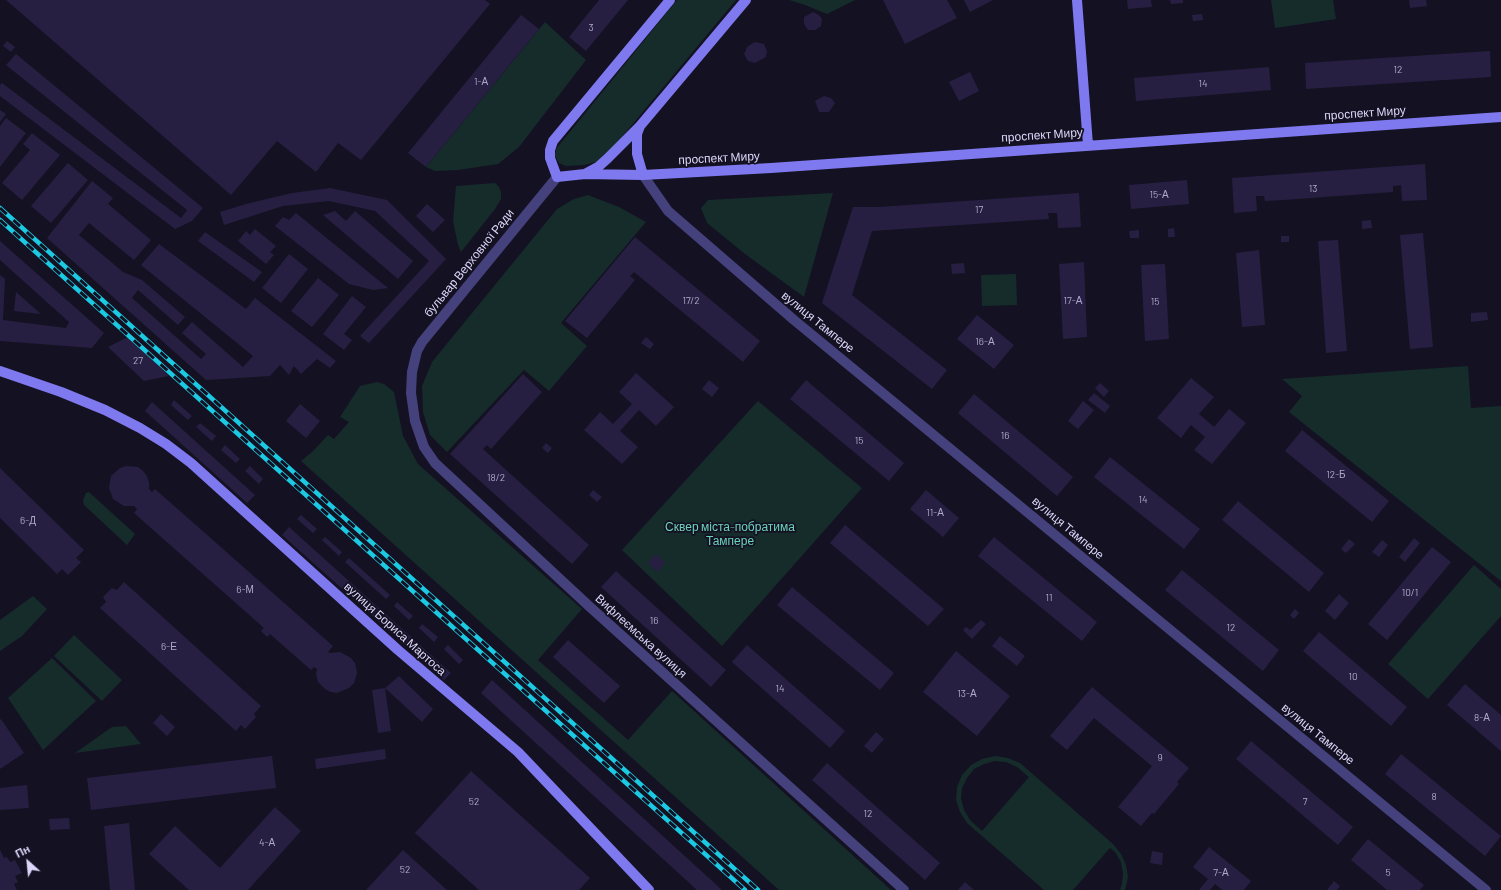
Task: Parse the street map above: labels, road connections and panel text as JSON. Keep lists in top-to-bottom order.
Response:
{
  "streets": {
    "main road": ["проспект Миру", "вулиця Бориса Мартоса"],
    "street": ["бульвар Верховної Ради", "вулиця Тампере", "Вифлеємська вулиця"]
  },
  "crossings": [
    ["проспект Миру", "вулиця Тампере"],
    ["бульвар Верховної Ради", "Вифлеємська вулиця"]
  ],
  "parks": ["Сквер міста-побратима Тампере"],
  "house_numbers": [
    "3",
    "12",
    "1-А",
    "14",
    "13",
    "15-А",
    "17",
    "17/2",
    "17-А",
    "15",
    "16-А",
    "27",
    "16",
    "15",
    "12-Б",
    "18/2",
    "14",
    "11-А",
    "6-Д",
    "6-М",
    "10/1",
    "11",
    "16",
    "12",
    "6-Е",
    "10",
    "14",
    "13-А",
    "8-А",
    "9",
    "8",
    "52",
    "7",
    "12",
    "4-А",
    "52",
    "7-А",
    "5"
  ],
  "north": "top left"
}
